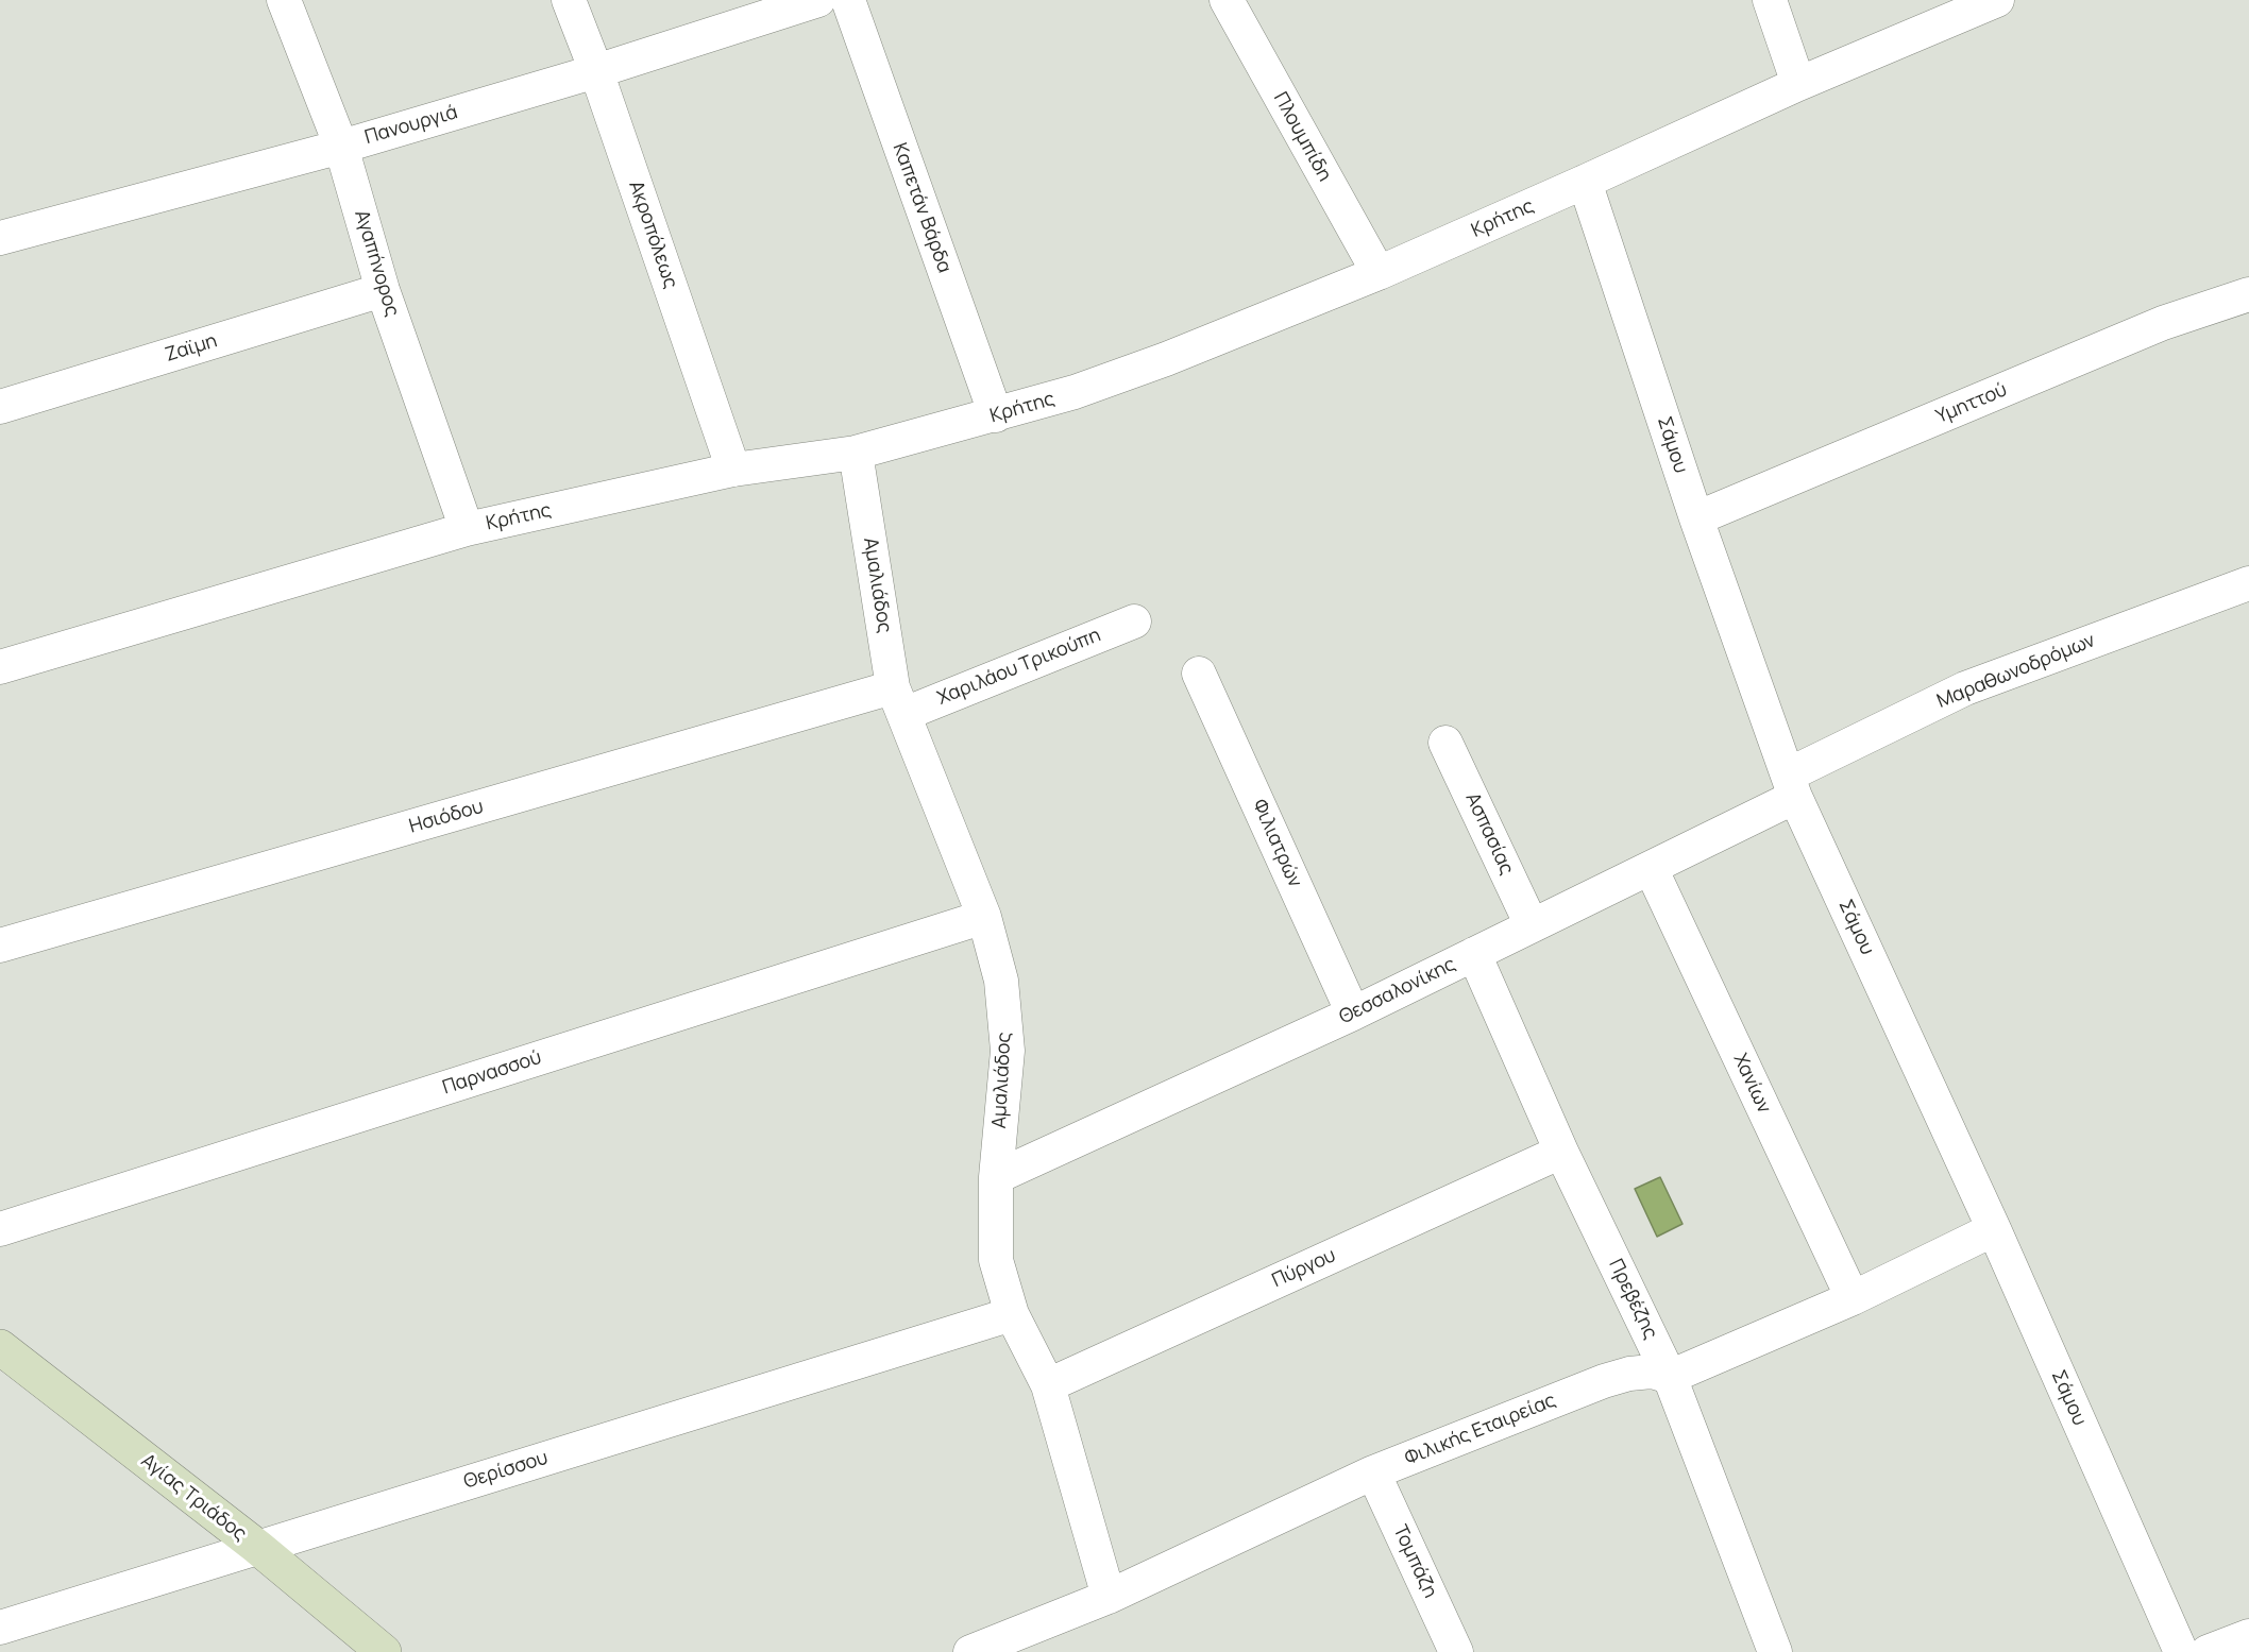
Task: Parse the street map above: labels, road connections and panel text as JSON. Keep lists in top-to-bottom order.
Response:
{
  "streets": {
    "street": [
      "Πανουργιά",
      "Πλουμπίδη",
      "Καπετάν Βάρδα",
      "Κρήτης",
      "Ακροπόλεως",
      "Αγαπήνορος",
      "Ζαϊμη",
      "Υμηττού",
      "Σάμου",
      "Αμαλιάδος",
      "Χαριλάου Τρικούπη",
      "Μαραθωνοδρόμων",
      "Ησιόδου",
      "Ασπασίας",
      "Φιλιατρών",
      "Θεσσαλονίκης",
      "Παρνασσού",
      "Χανίων",
      "Πύργου",
      "Πρεβέζης",
      "Φιλικής Εταιρείας",
      "Θερίσσου",
      "Αγίας Τριάδος",
      "Τομπάζη"
    ]
  },
  "crossings": [
    ["Πανουργιά", "Ακροπόλεως"],
    ["Πανουργιά", "Αγαπήνορος"],
    ["Πλουμπίδη", "Κρήτης"],
    ["Καπετάν Βάρδα", "Κρήτης"],
    ["Κρήτης", "Ακροπόλεως"],
    ["Κρήτης", "Αγαπήνορος"],
    ["Κρήτης", "Σάμου"],
    ["Κρήτης", "Αμαλιάδος"],
    ["Αγαπήνορος", "Ζαϊμη"],
    ["Υμηττού", "Σάμου"],
    ["Σάμου", "Μαραθωνοδρόμων"],
    ["Σάμου", "Θεσσαλονίκης"],
    ["Αμαλιάδος", "Χαριλάου Τρικούπη"],
    ["Αμαλιάδος", "Ησιόδου"],
    ["Αμαλιάδος", "Θεσσαλονίκης"],
    ["Αμαλιάδος", "Παρνασσού"],
    ["Αμαλιάδος", "Πύργου"],
    ["Αμαλιάδος", "Φιλικής Εταιρείας"],
    ["Αμαλιάδος", "Θερίσσου"],
    ["Χαριλάου Τρικούπη", "Ησιόδου"],
    ["Μαραθωνοδρόμων", "Θεσσαλονίκης"],
    ["Ασπασίας", "Θεσσαλονίκης"],
    ["Φιλιατρών", "Θεσσαλονίκης"],
    ["Θεσσαλονίκης", "Χανίων"],
    ["Θεσσαλονίκης", "Πρεβέζης"],
    ["Πύργου", "Πρεβέζης"],
    ["Πρεβέζης", "Φιλικής Εταιρείας"],
    ["Φιλικής Εταιρείας", "Τομπάζη"],
    ["Θερίσσου", "Αγίας Τριάδος"]
  ]
}
